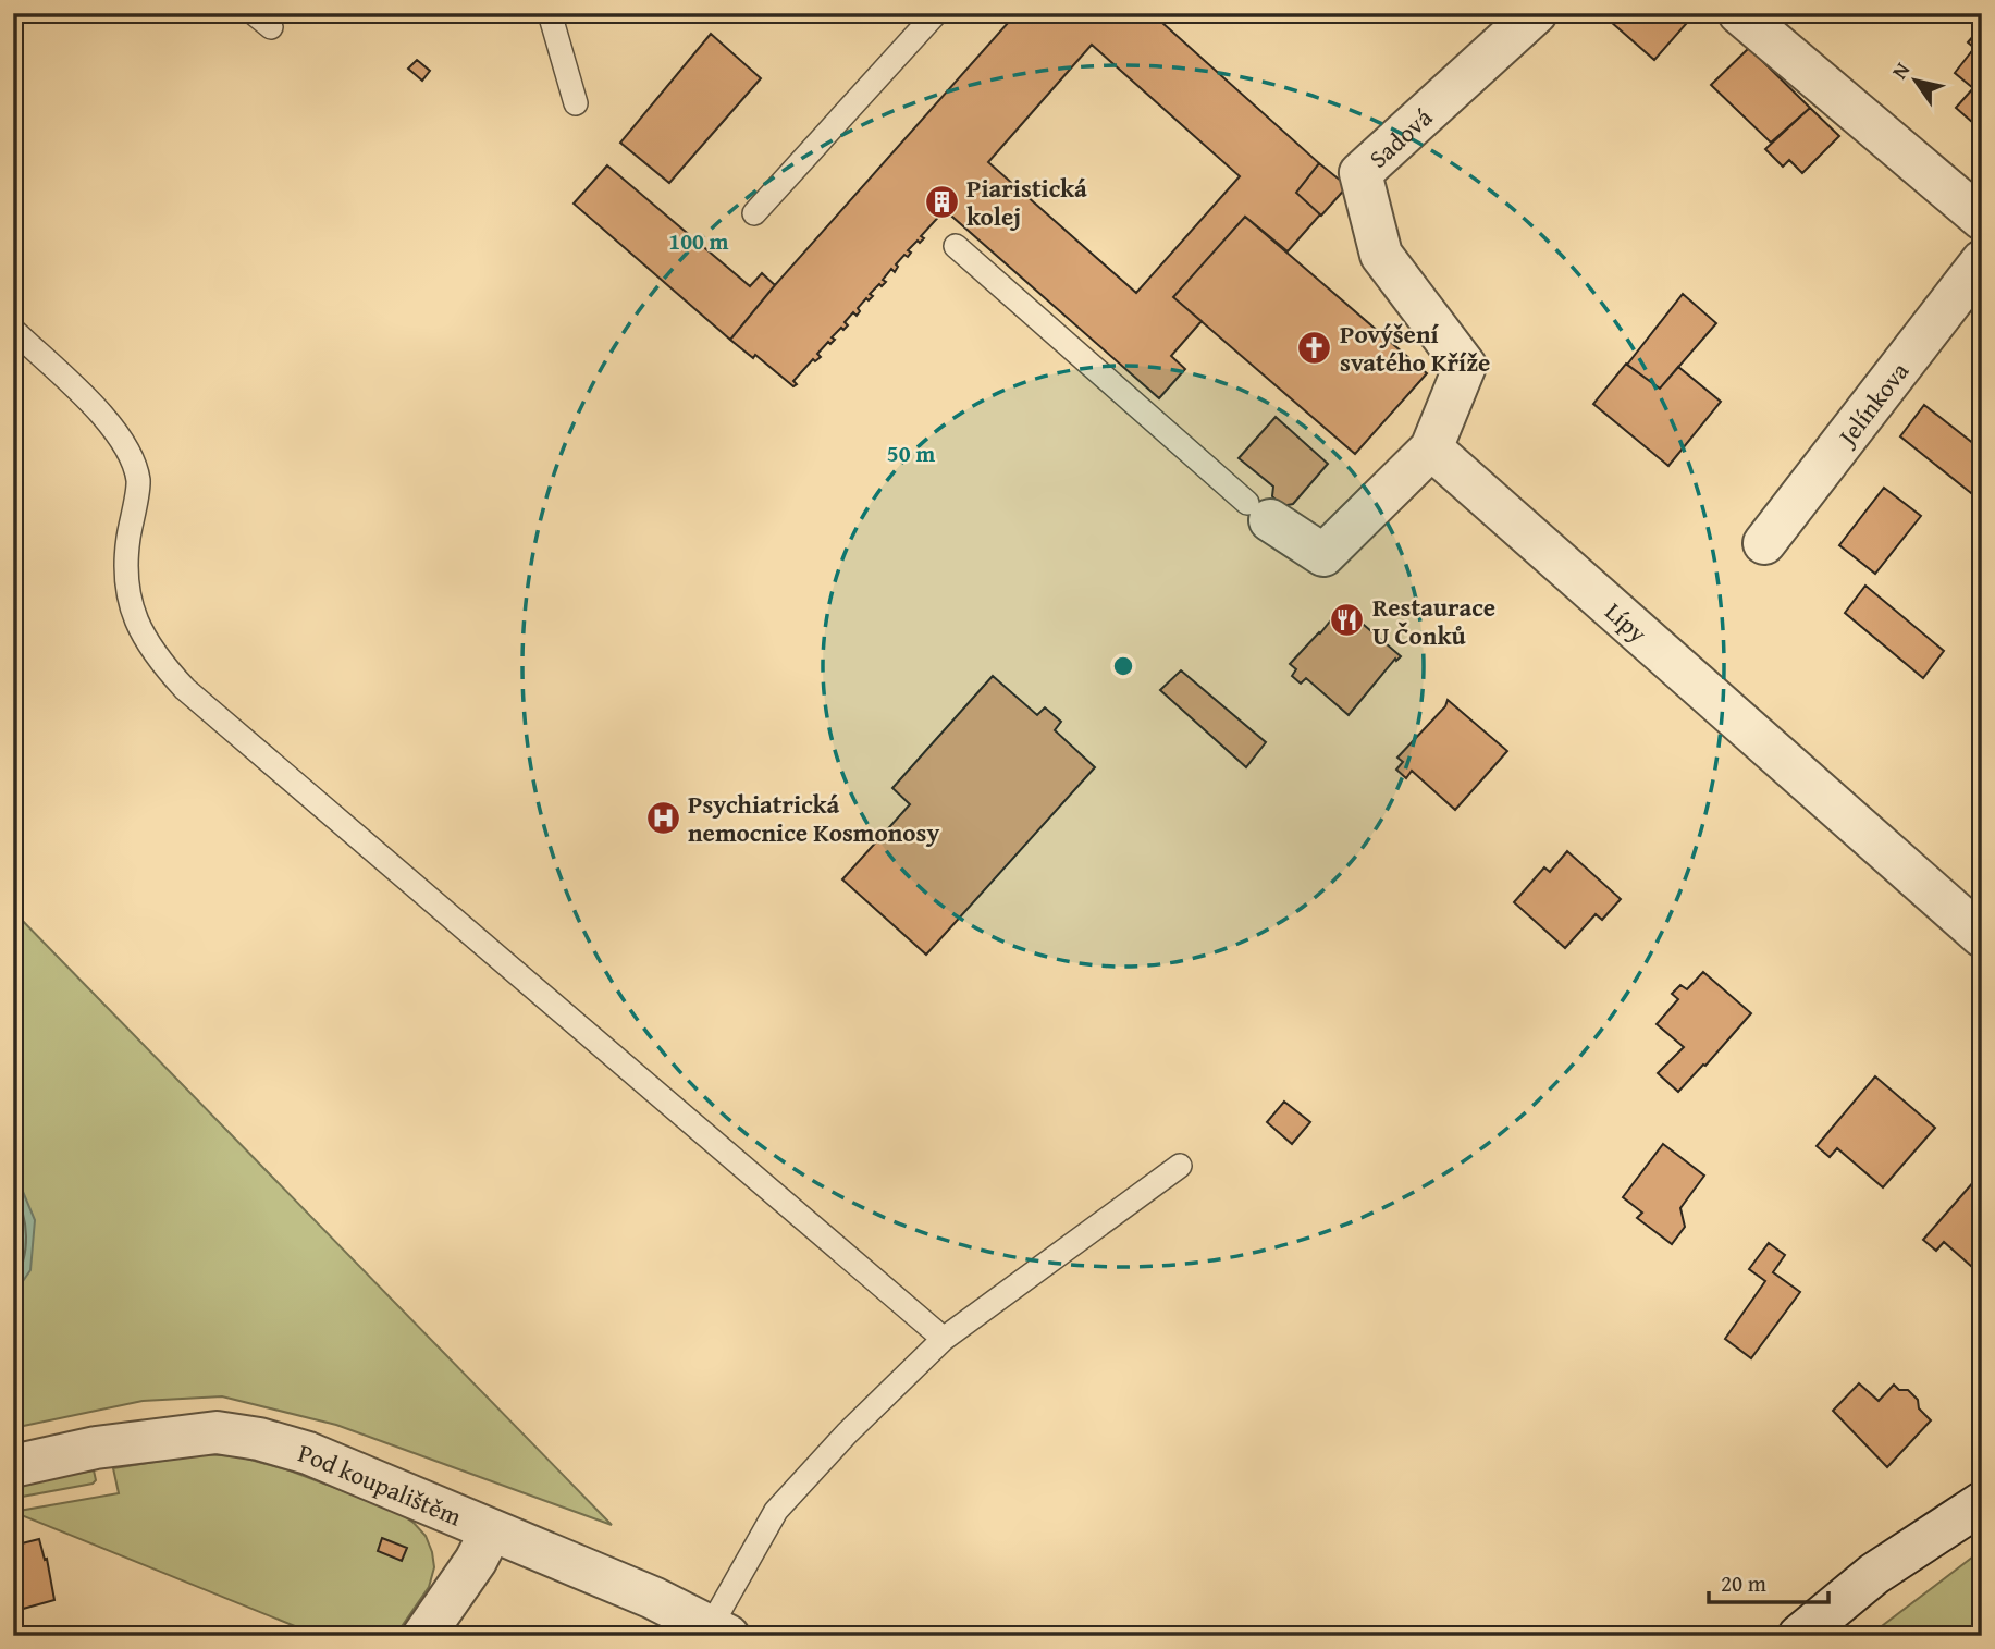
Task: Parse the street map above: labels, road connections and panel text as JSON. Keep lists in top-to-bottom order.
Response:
{
  "streets": {
    "street": [
      "Sadová",
      "Jelínkova",
      "Lípy",
      "Pod koupalištěm"
    ]
  },
  "crossings": [
    ["Sadová", "Lípy"]
  ],
  "places": {
    "building": ["Piaristická kolej"],
    "church": ["Povýšení svatého Kříže"],
    "restaurant": ["Restaurace U Čonků"],
    "hospital": ["Psychiatrická nemocnice Kosmonosy"]
  },
  "scale_bar": "20 m",
  "north": "top left",
  "rings": ["100 m", "50 m"]
}
